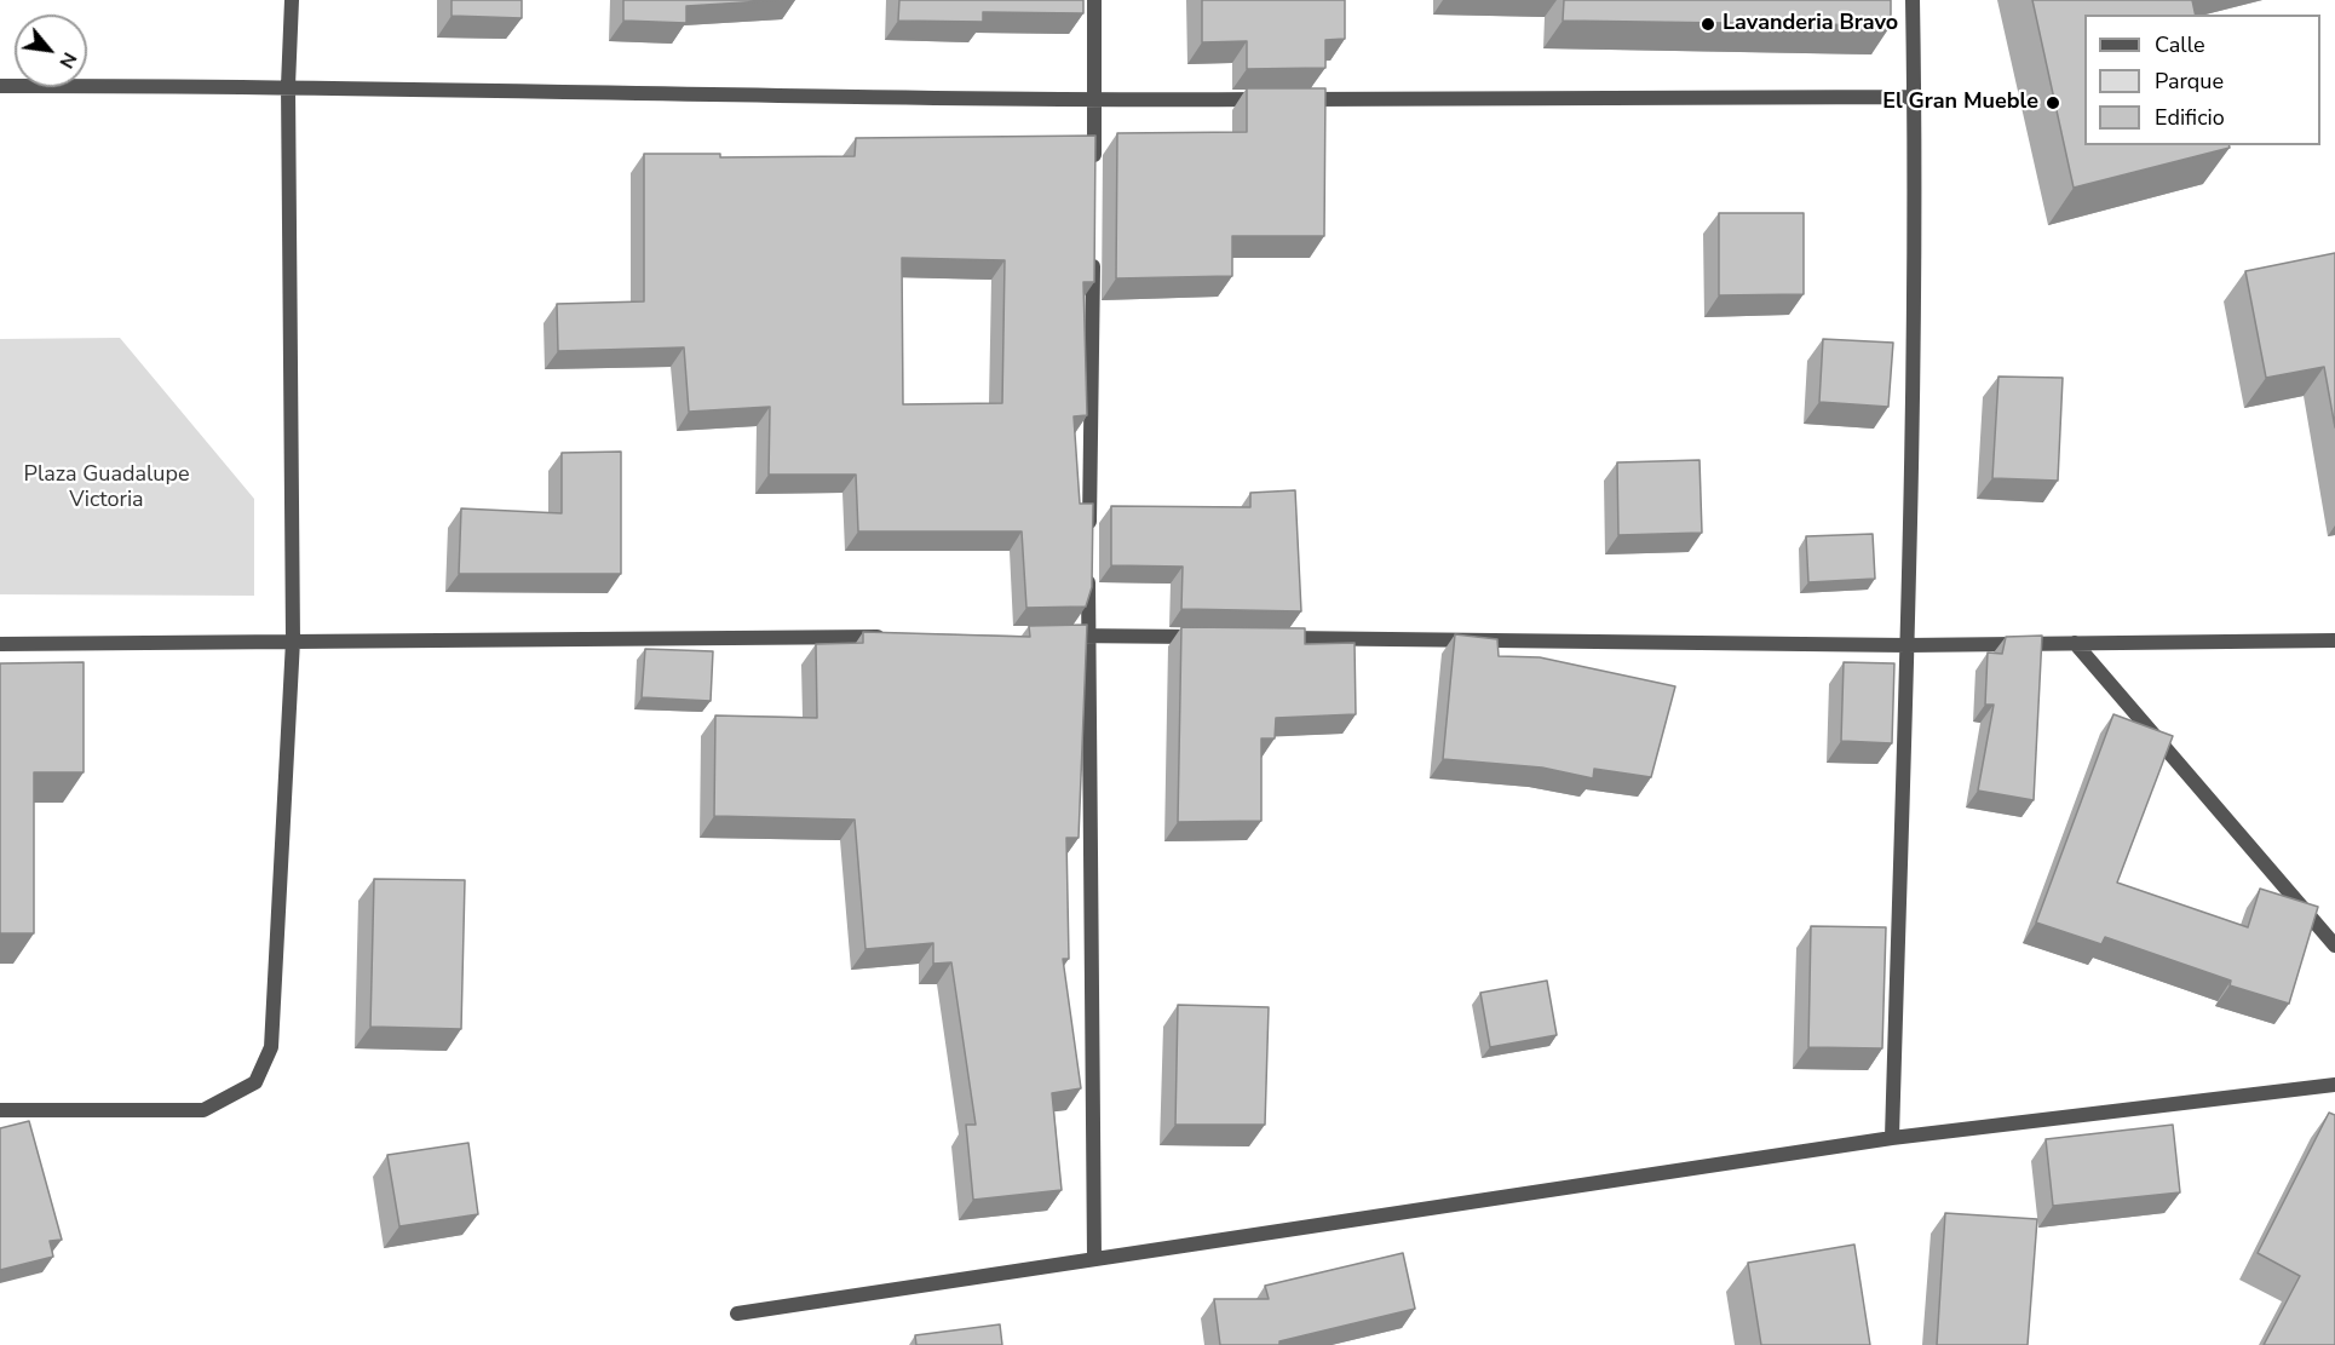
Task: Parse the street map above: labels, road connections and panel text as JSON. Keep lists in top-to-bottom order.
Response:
{
  "parks": ["Plaza Guadalupe Victoria"],
  "places": ["Lavanderia Bravo", "El Gran Mueble"],
  "legend": ["Calle", "Parque", "Edificio"],
  "north": "bottom right"
}
